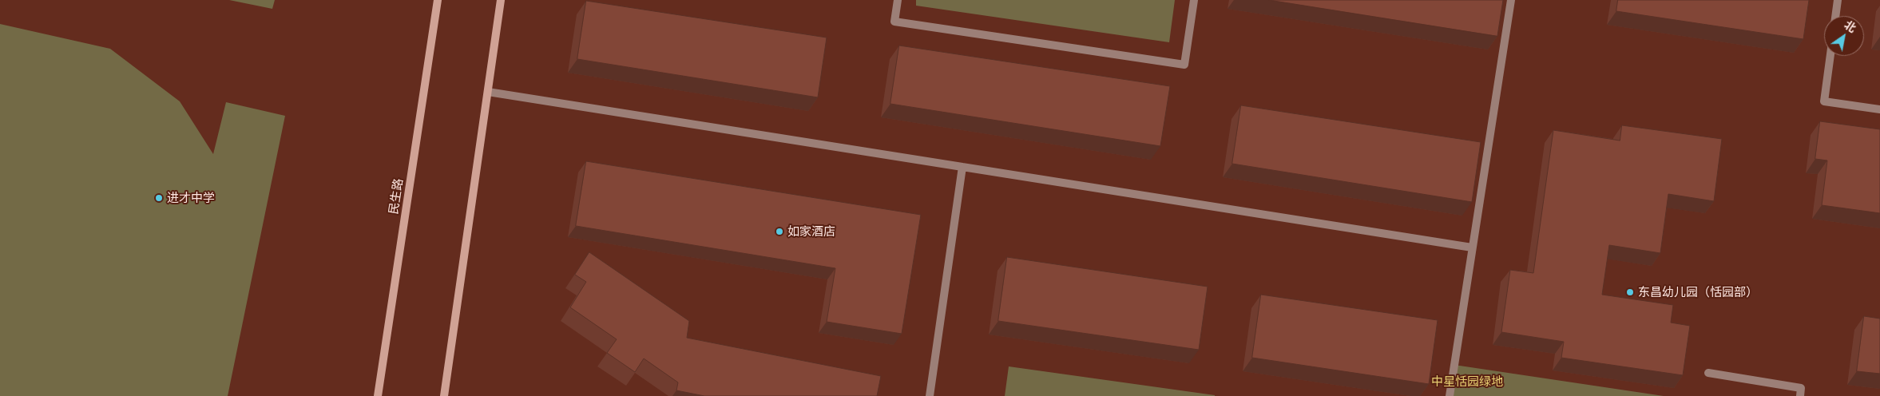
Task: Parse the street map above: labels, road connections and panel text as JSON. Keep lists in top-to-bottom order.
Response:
{
  "streets": {
    "main road": ["民生路"]
  },
  "parks": ["中星恬园绿地"],
  "places": ["进才中学", "如家酒店", "东昌幼儿园（恬园部）"],
  "north": "top right"
}
